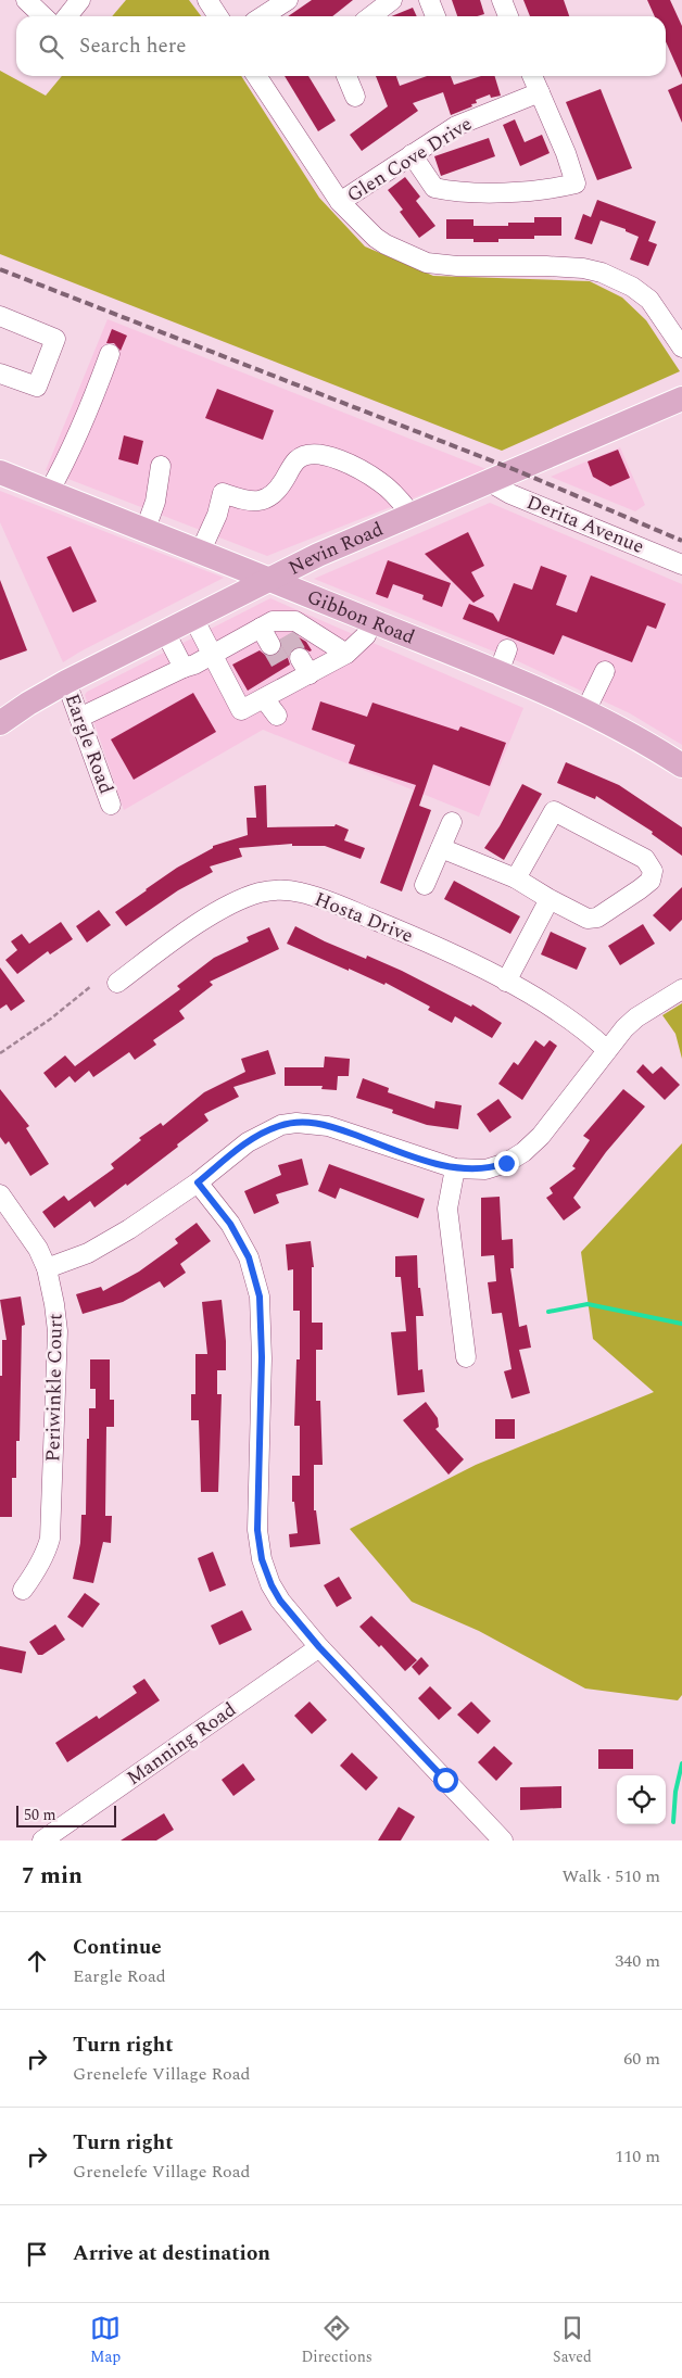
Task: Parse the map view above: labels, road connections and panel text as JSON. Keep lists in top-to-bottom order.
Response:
{
  "streets": {
    "main road": ["Nevin Road", "Gibbon Road"],
    "street": [
      "Glen Cove Drive",
      "Derita Avenue",
      "Eargle Road",
      "Hosta Drive",
      "Periwinkle Court",
      "Manning Road"
    ]
  },
  "crossings": [
    ["Derita Avenue", "Nevin Road"],
    ["Nevin Road", "Gibbon Road"],
    ["Nevin Road", "Eargle Road"]
  ],
  "scale_bar": "50 m",
  "page": {
    "search": "Search here",
    "scale": "50 m",
    "heading": ["7 min", "Walk · 510 m"],
    "list": [
      ["Continue", "Eargle Road", "340 m"],
      ["Turn right", "Grenelefe Village Road", "60 m"],
      ["Turn right", "Grenelefe Village Road", "110 m"],
      "Arrive at destination"
    ],
    "nav": ["Map", "Directions", "Saved"]
  }
}
